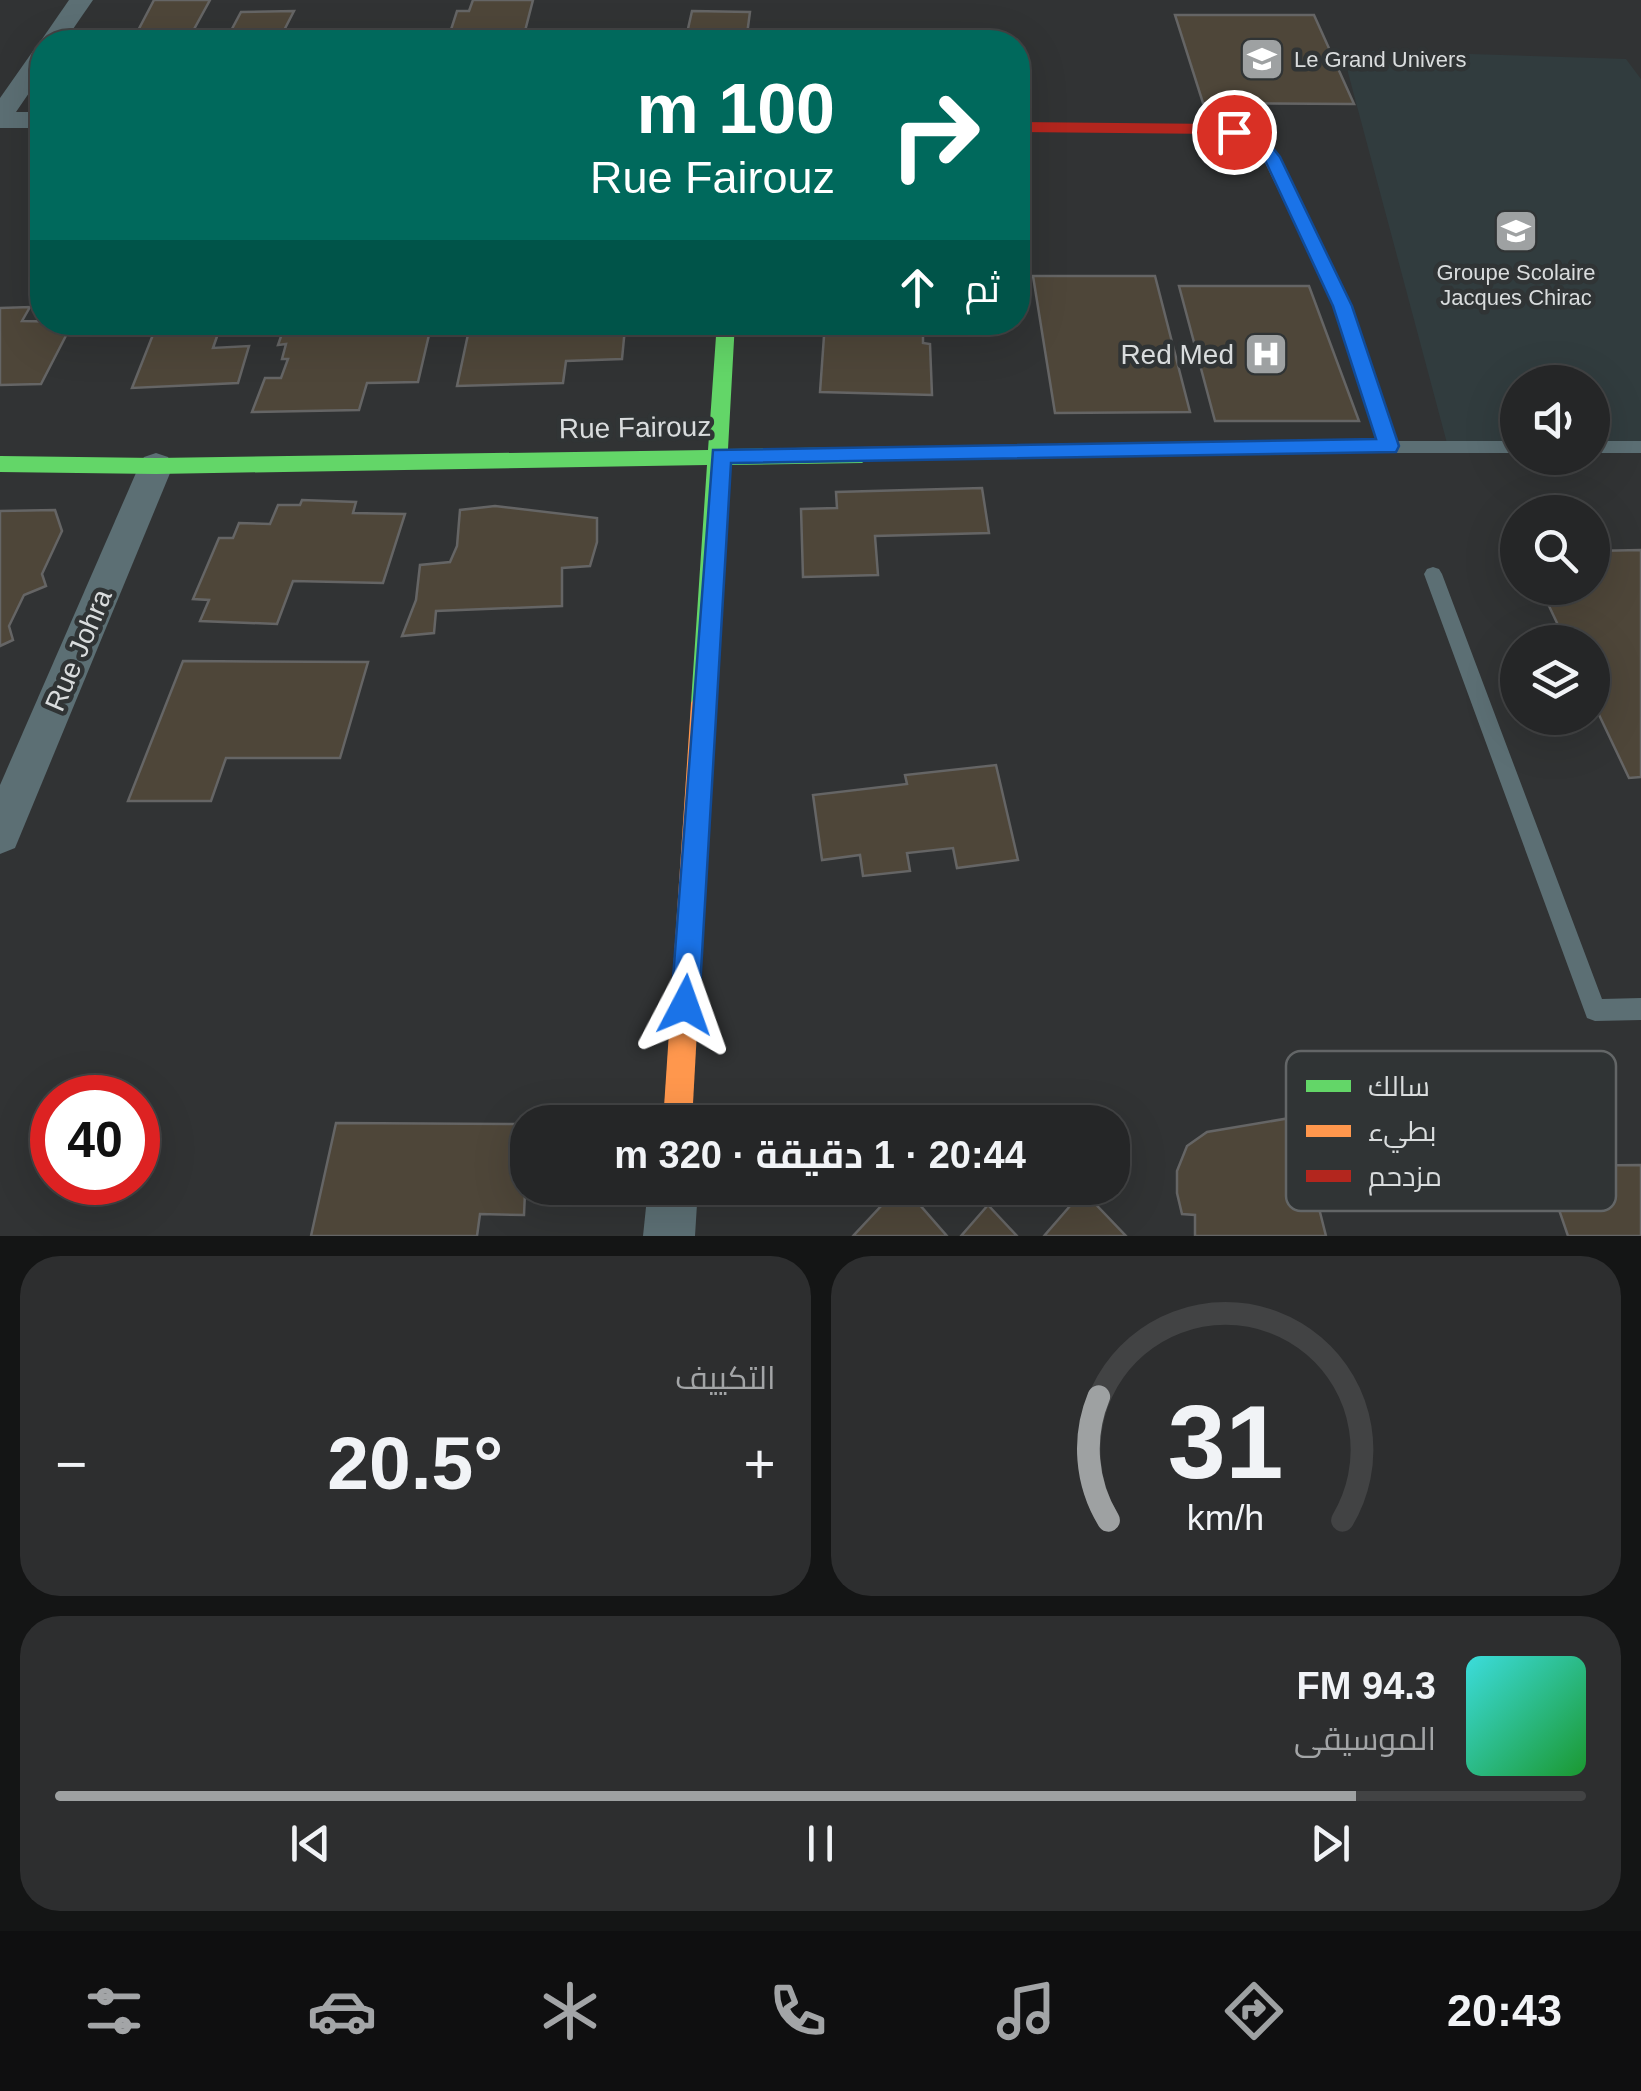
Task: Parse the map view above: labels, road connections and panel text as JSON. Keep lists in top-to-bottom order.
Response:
{
  "streets": {
    "street": ["Rue Fairouz", "Rue Johra"]
  },
  "crossings": [
    ["Rue Fairouz", "Rue Johra"]
  ],
  "places": {
    "school or university": ["Le Grand Univers", "Groupe Scolaire Jacques Chirac"],
    "hospital": ["Red Med"]
  },
  "legend": ["سالك", "بطيء", "مزدحم"],
  "page": {
    "turn": ["100 m", "Rue Fairouz"],
    "then": "ثم",
    "limit": "40",
    "trip": "20:44 · 1 دقيقة · 320 m",
    "tile": "التكييف",
    "heat": ["−", "20.5°", "+"],
    "song": ["94.3 FM", "الموسيقى"],
    "tabs": "20:43",
    "gauge": ["31", "km/h"]
  }
}
